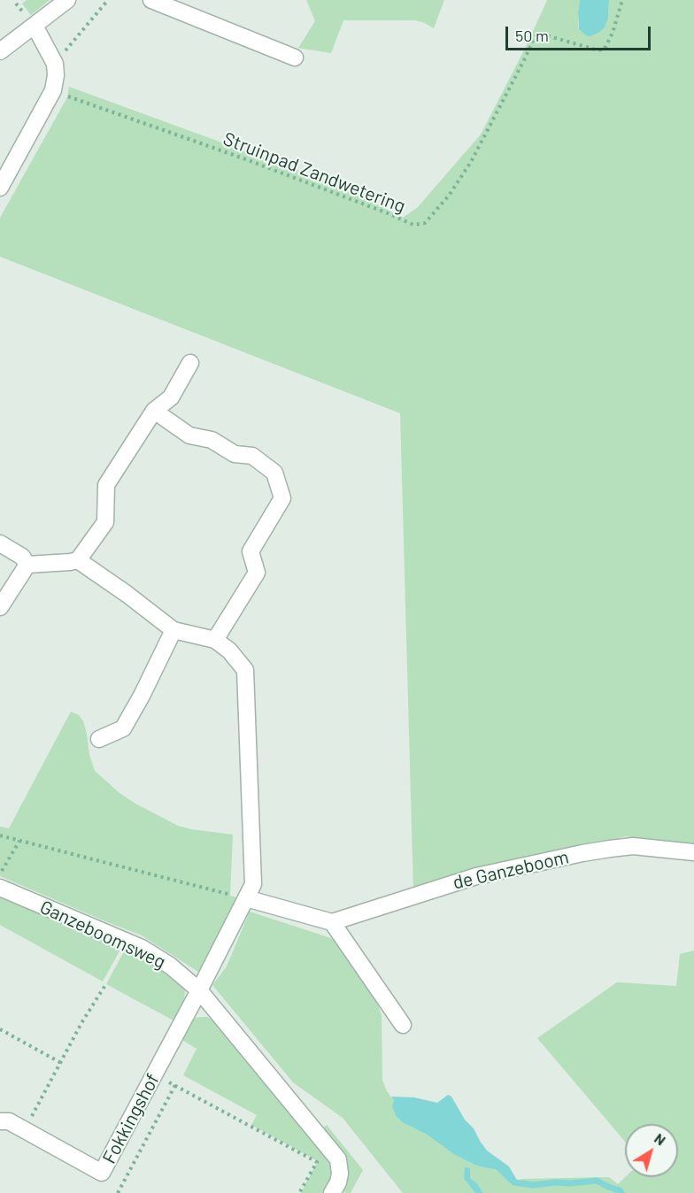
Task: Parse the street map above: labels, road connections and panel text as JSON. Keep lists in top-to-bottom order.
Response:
{
  "streets": {
    "street": ["de Ganzeboom", "Ganzeboomsweg", "Fokkingshof"],
    "path": ["Struinpad Zandwetering"]
  },
  "crossings": [
    ["Ganzeboomsweg", "Fokkingshof"]
  ],
  "scale_bar": "50 m",
  "north": "top right"
}
